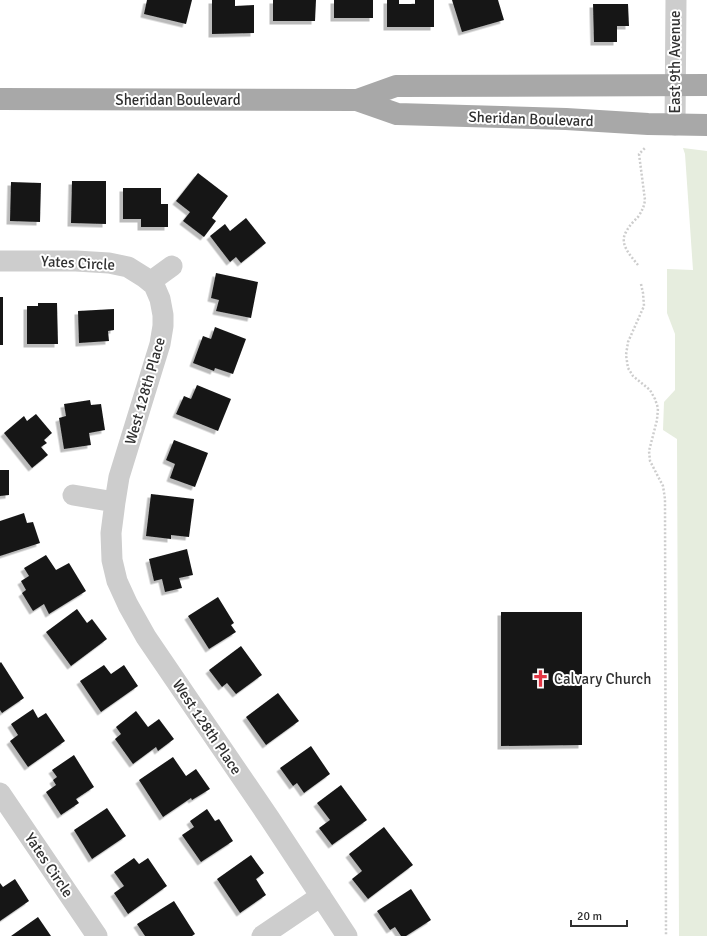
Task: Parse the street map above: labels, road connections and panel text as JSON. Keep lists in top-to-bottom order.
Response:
{
  "streets": {
    "main road": ["Sheridan Boulevard"],
    "street": ["East 9th Avenue", "Yates Circle", "West 128th Place"]
  },
  "crossings": [
    ["East 9th Avenue", "Sheridan Boulevard"],
    ["Yates Circle", "West 128th Place"]
  ],
  "places": {
    "church": ["Calvary Church"]
  },
  "scale_bar": "20 m"
}
